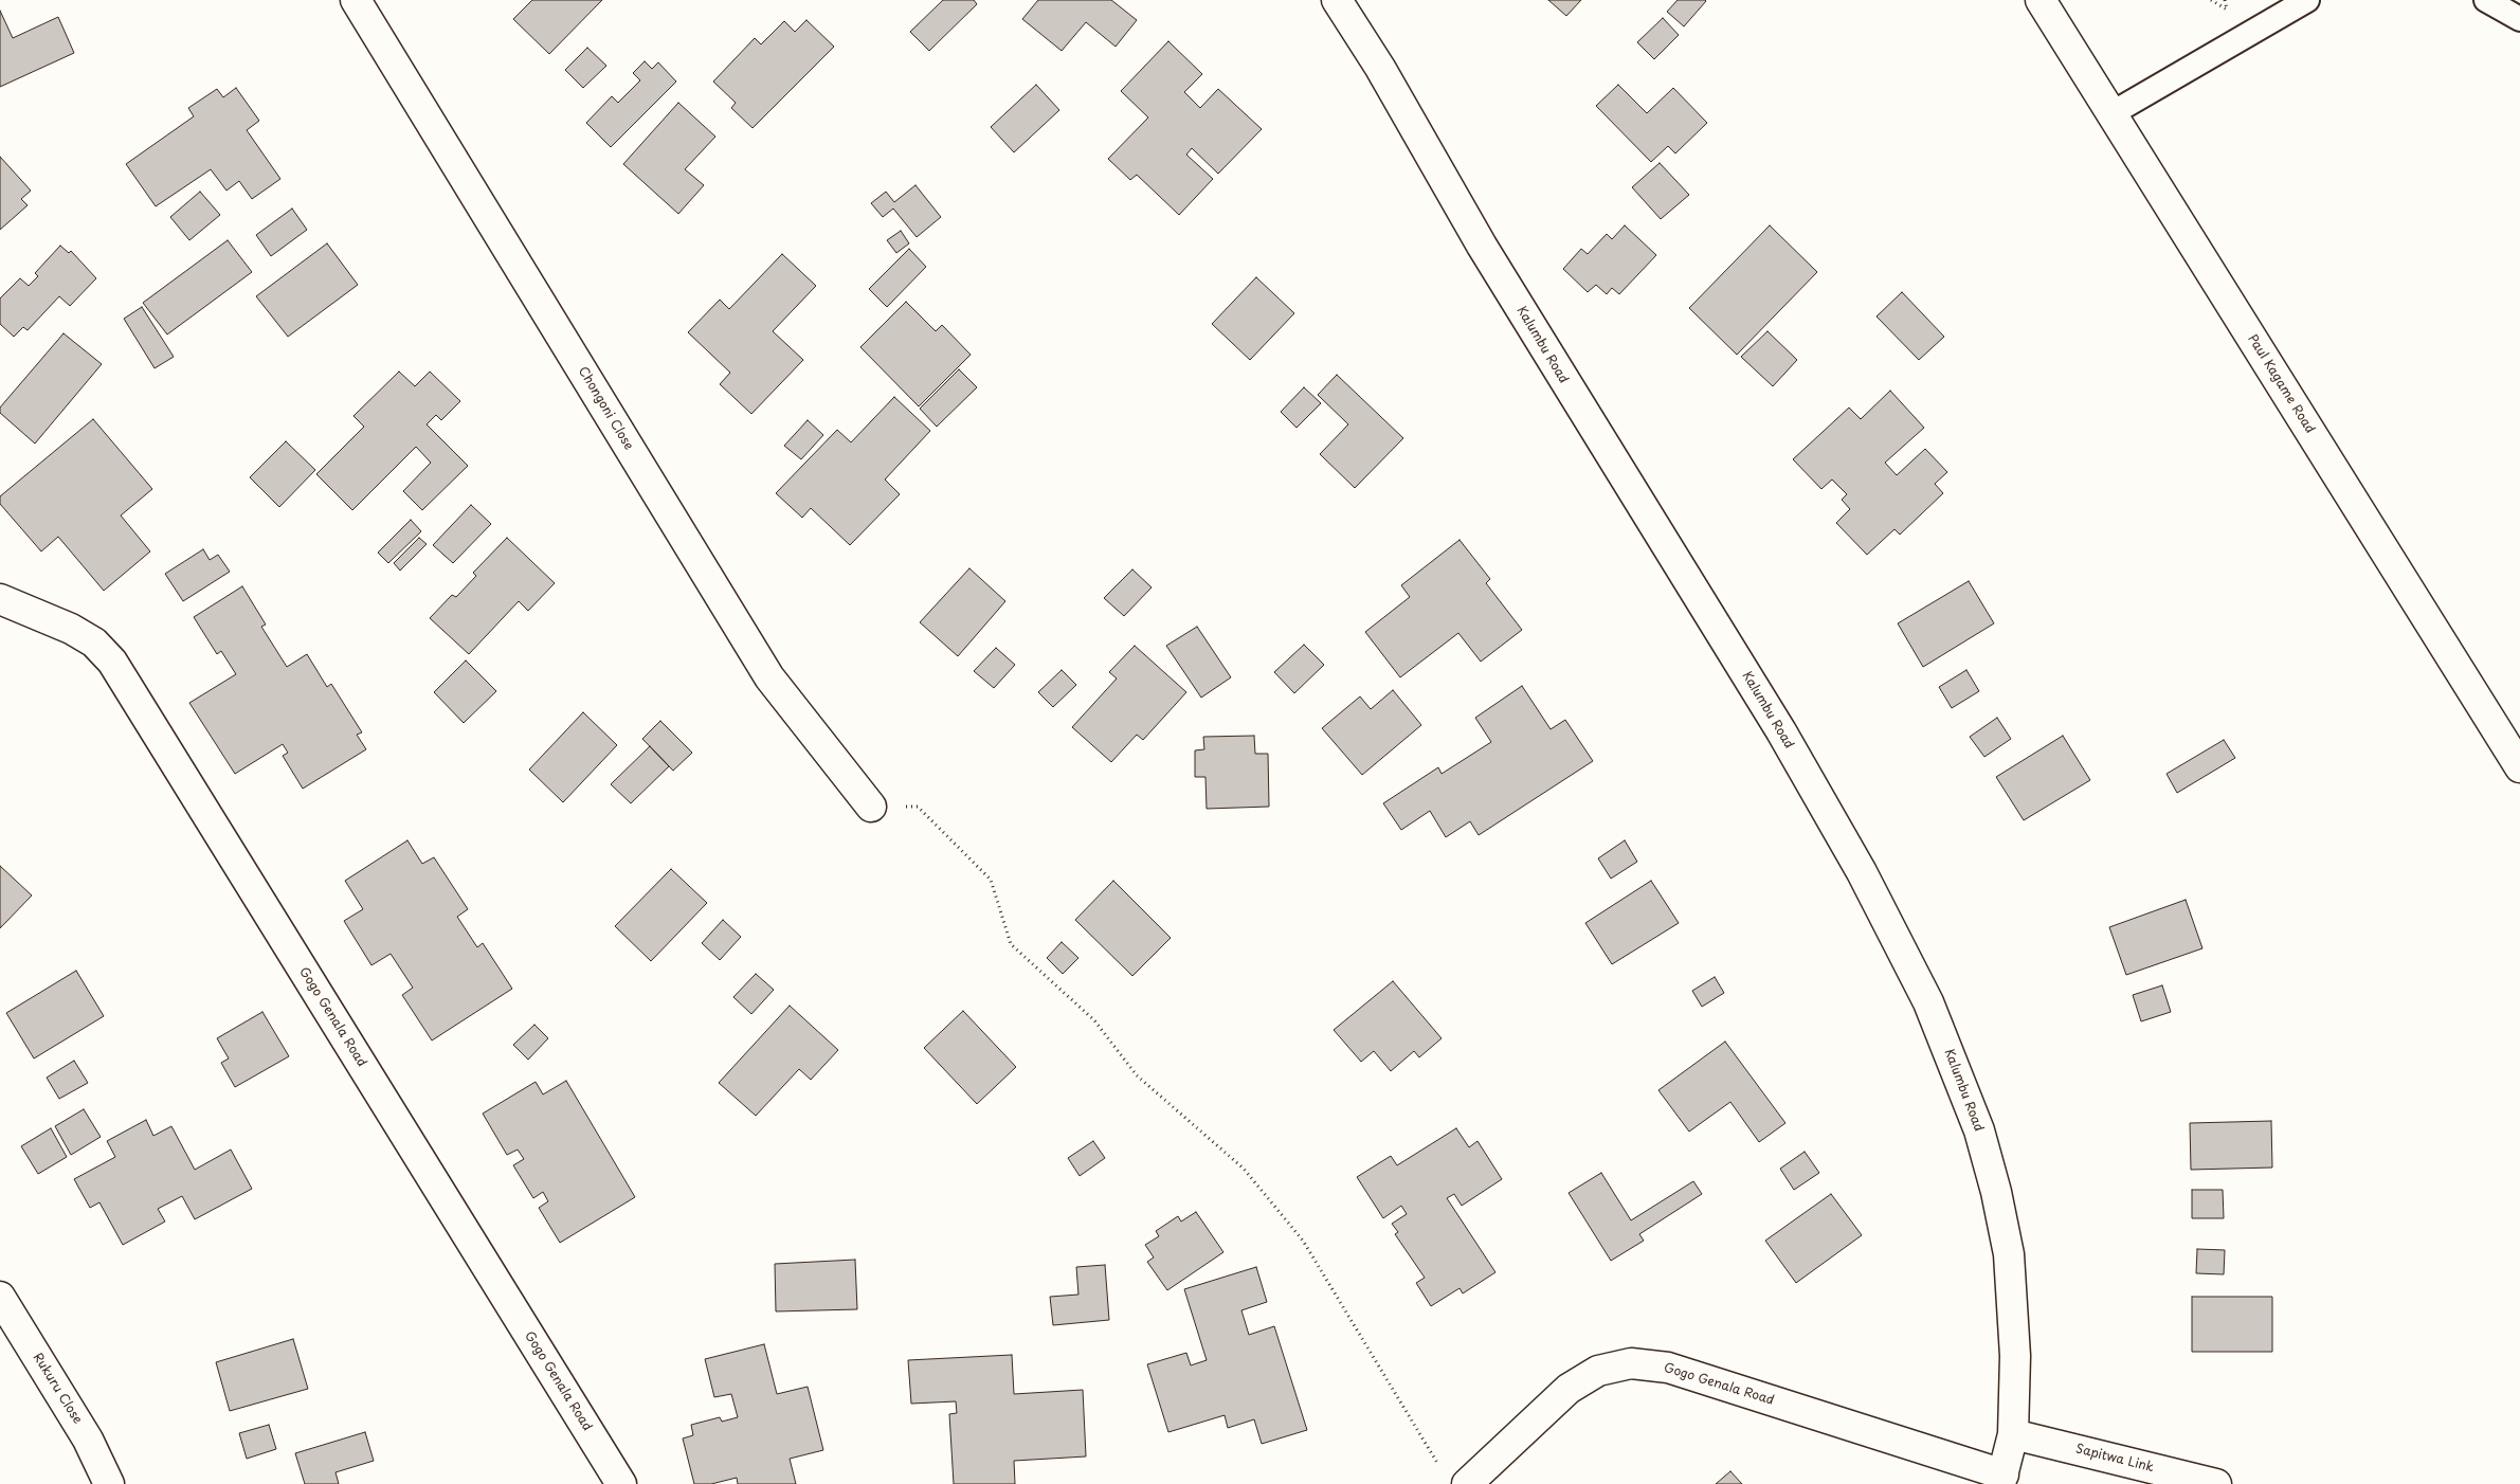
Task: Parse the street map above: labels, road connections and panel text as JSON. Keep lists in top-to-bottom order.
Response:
{
  "streets": {
    "street": [
      "Kalumbu Road",
      "Paul Kagame Road",
      "Chongoni Close",
      "Gogo Genala Road",
      "Rukuru Close",
      "Sapitwa Link"
    ]
  },
  "crossings": [
    ["Kalumbu Road", "Gogo Genala Road"],
    ["Kalumbu Road", "Sapitwa Link"]
  ]
}
